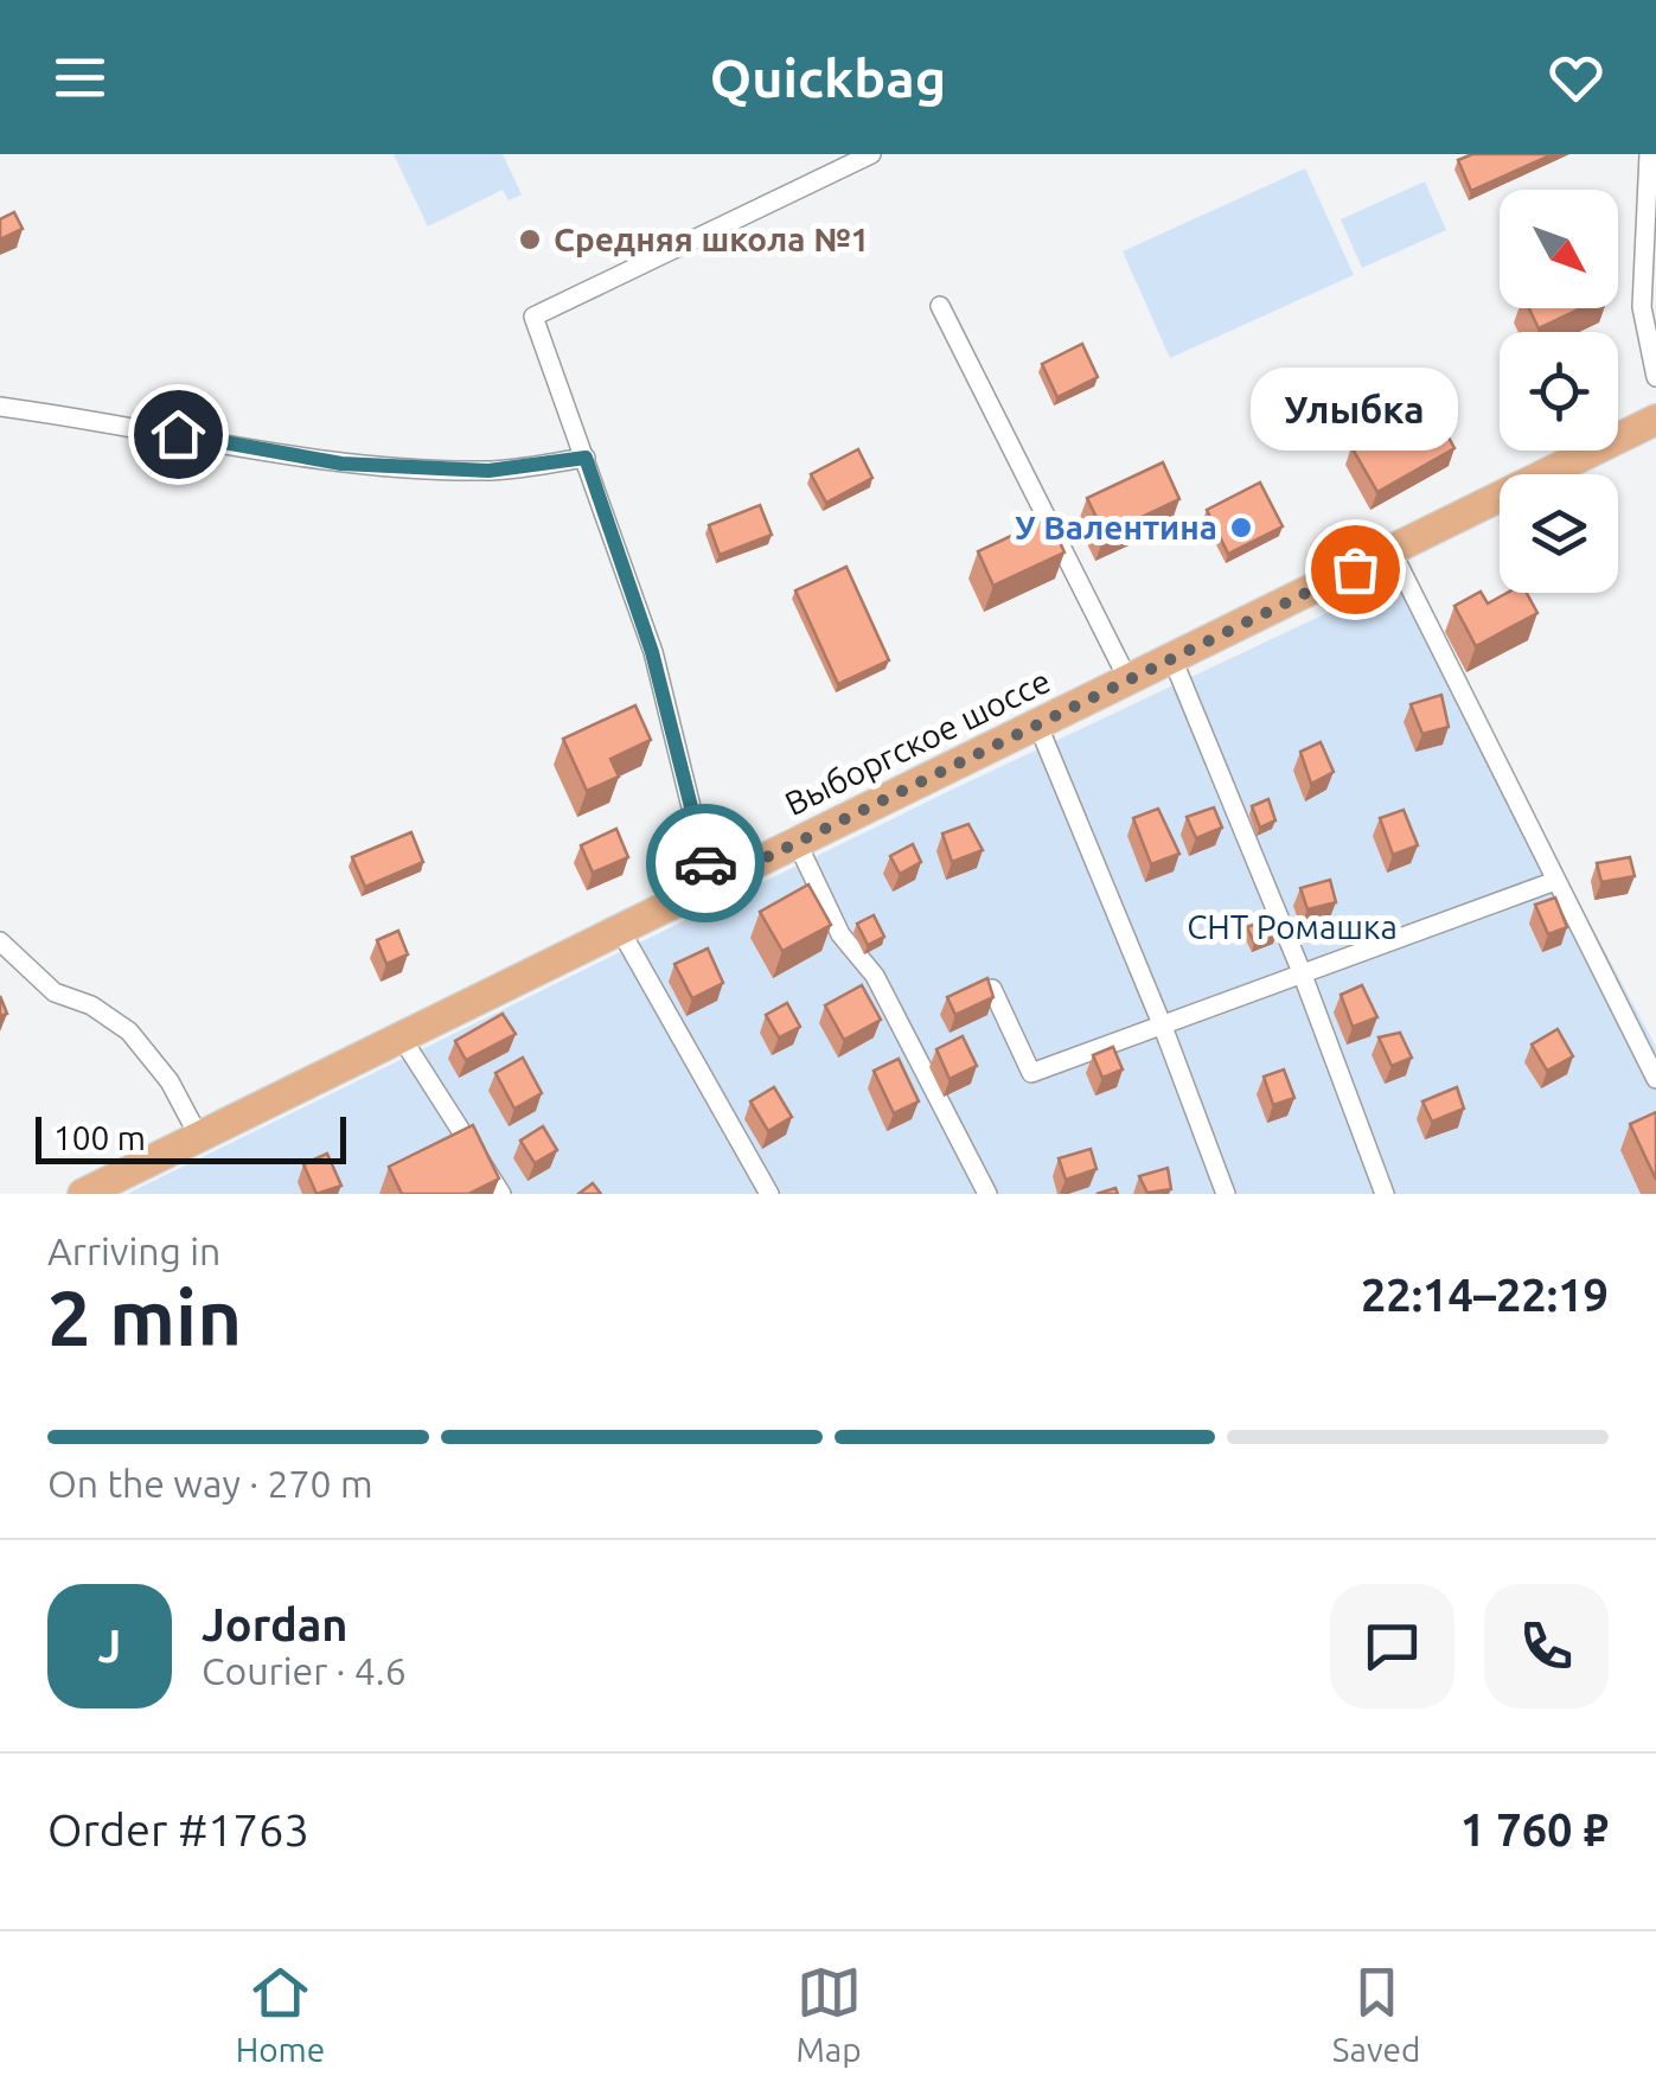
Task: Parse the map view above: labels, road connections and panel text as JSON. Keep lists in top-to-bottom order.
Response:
{
  "streets": {
    "main road": ["Выборгское шоссе"]
  },
  "parks": ["СНТ Ромашка"],
  "places": ["Средняя школа №1", "У Валентина", "Улыбка"],
  "scale_bar": "100 m",
  "north": "bottom right",
  "page": {
    "header": "Quickbag",
    "bubble": "Улыбка",
    "scale": "100 m",
    "heading": ["2 min", "Arriving in", "22:14–22:19"],
    "panel": [
      "Jordan",
      "Courier · 4.6",
      "Order #1763",
      "1 760 ₽"
    ],
    "bar": "On the way · 270 m",
    "round": "J",
    "tabs": ["Home", "Map", "Saved"]
  }
}
